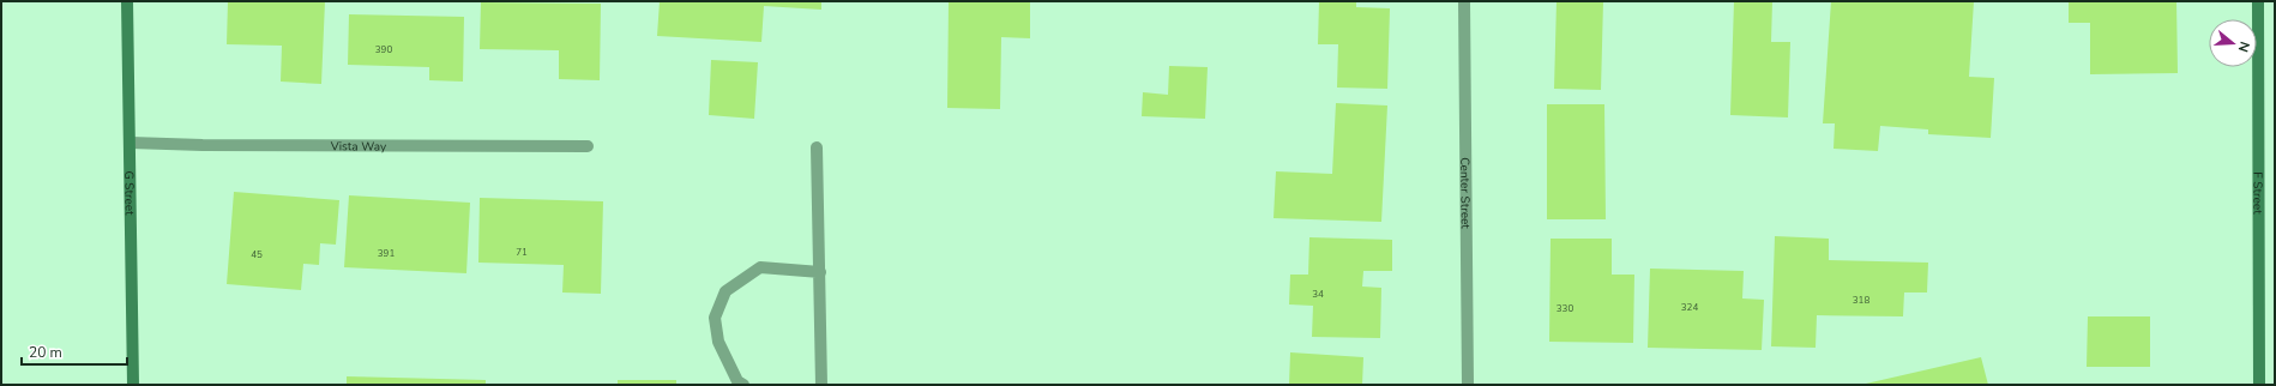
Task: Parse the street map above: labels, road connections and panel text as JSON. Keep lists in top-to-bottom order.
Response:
{
  "streets": {
    "street": [
      "Vista Way",
      "G Street",
      "Center Street",
      "F Street"
    ]
  },
  "crossings": [
    ["Vista Way", "G Street"]
  ],
  "house_numbers": [
    "390",
    "71",
    "391",
    "45",
    "34",
    "318",
    "324",
    "330"
  ],
  "scale_bar": "20 m",
  "north": "right"
}
